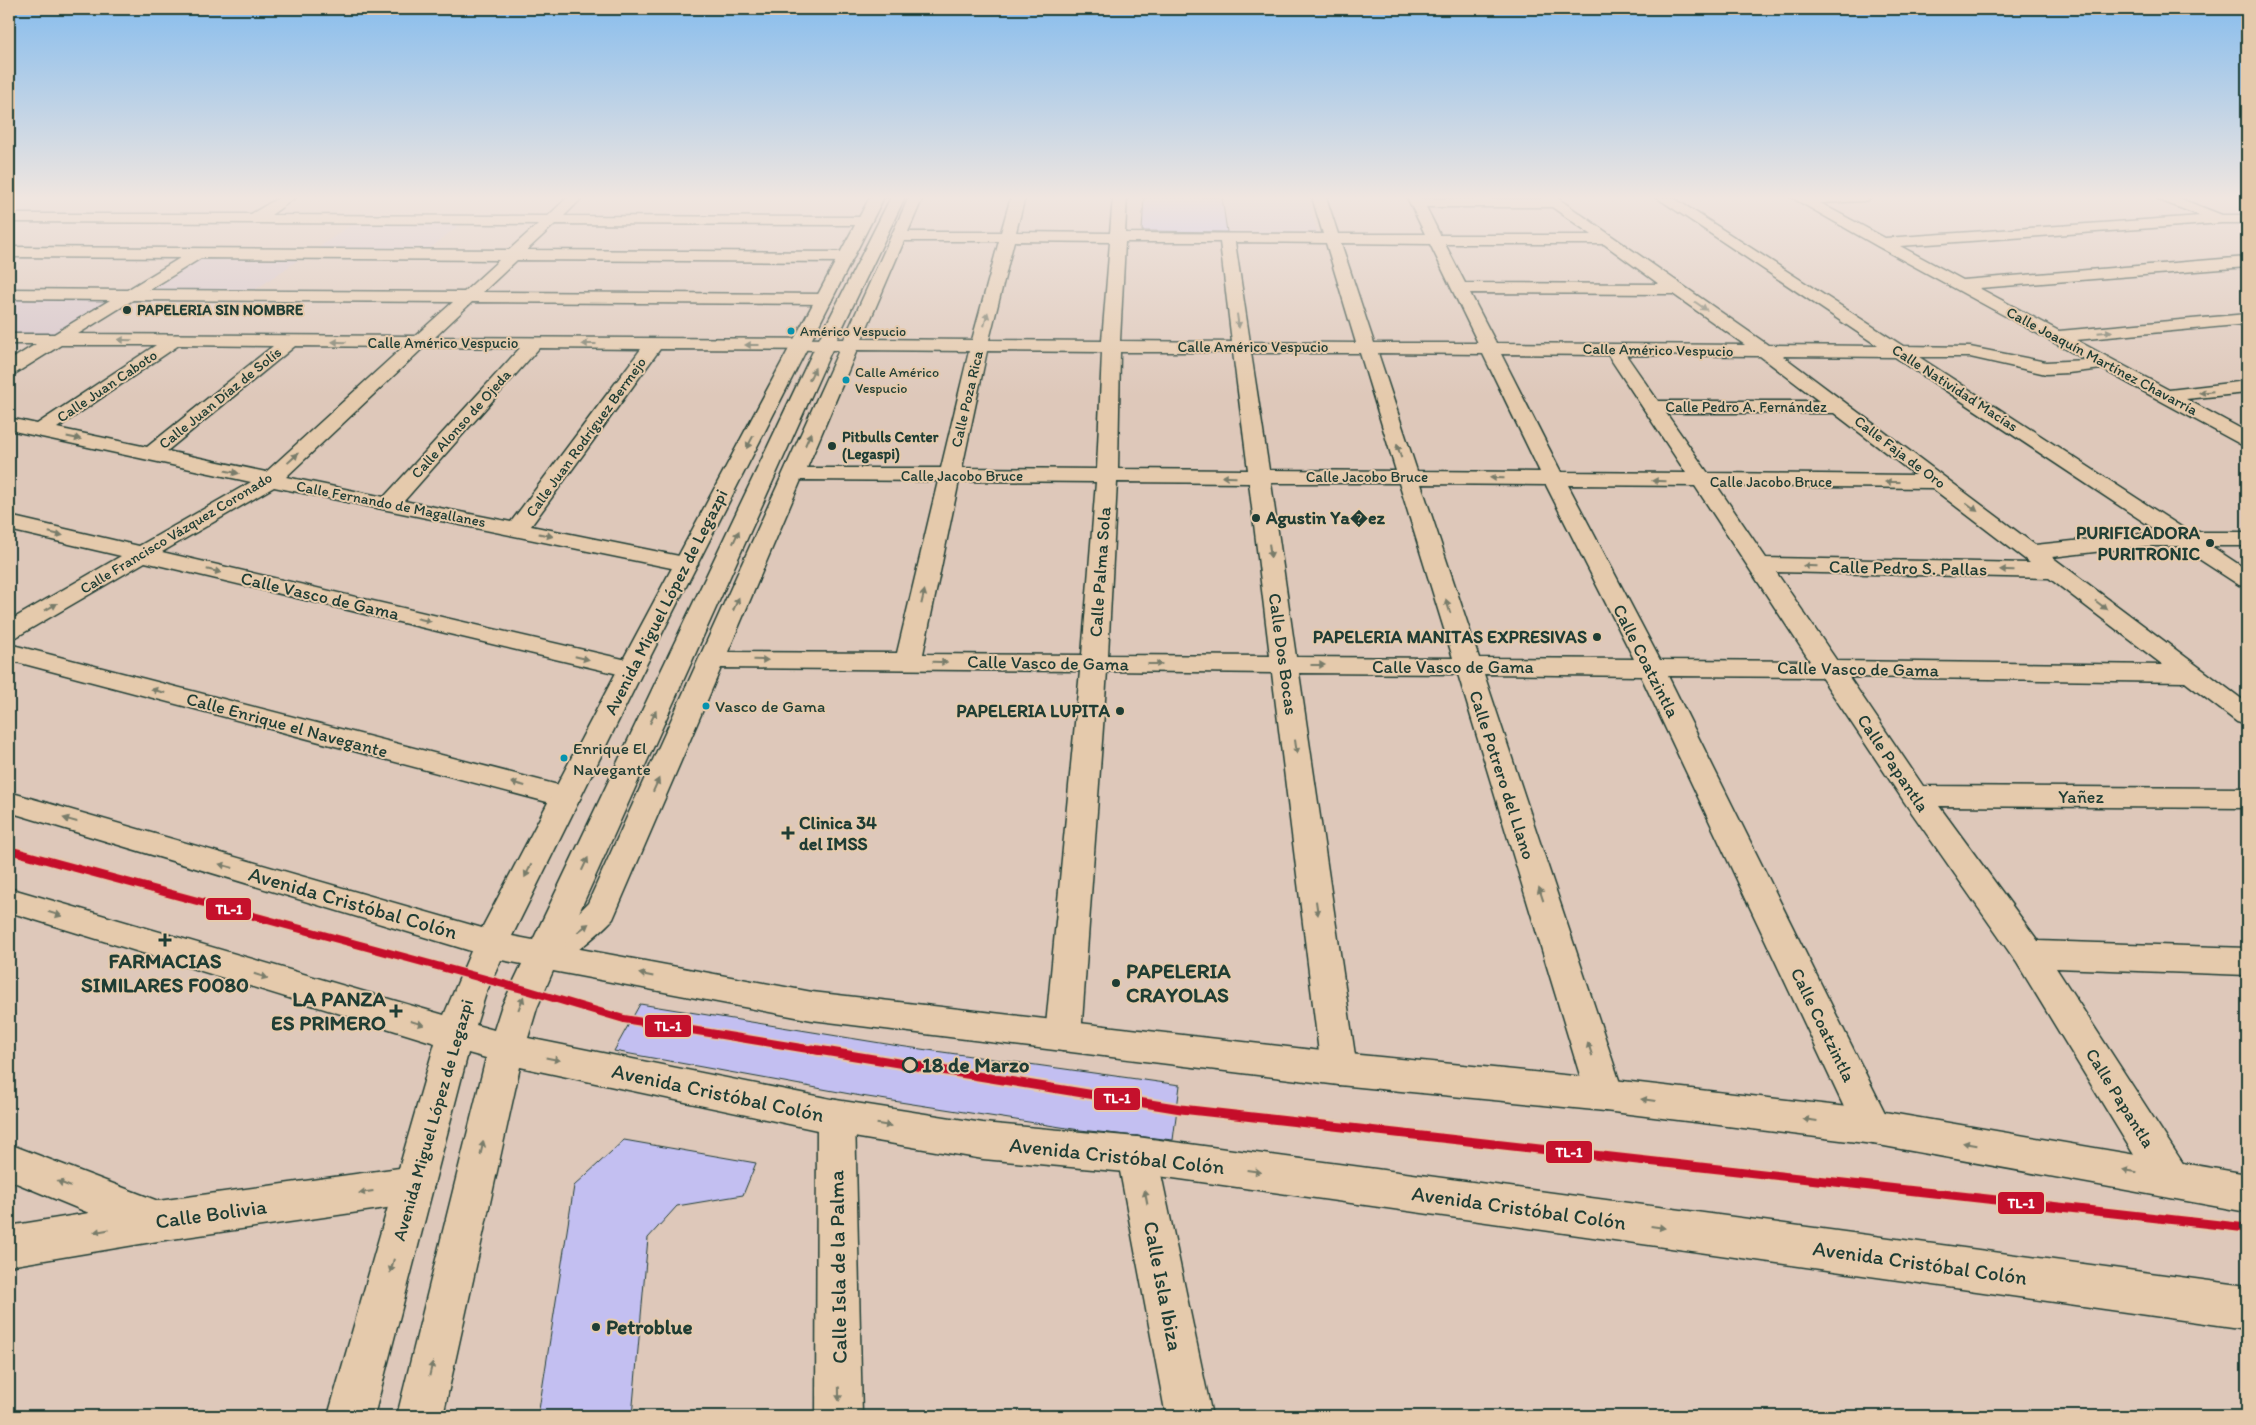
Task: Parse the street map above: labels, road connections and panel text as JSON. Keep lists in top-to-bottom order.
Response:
{
  "streets": {
    "street": [
      "Calle Américo Vespucio",
      "Calle Joaquín Martínez Chavarría",
      "Calle Juan Caboto",
      "Calle Natividad Macías",
      "Calle Juan Díaz de Solís",
      "Calle Poza Rica",
      "Calle Pedro A. Fernández",
      "Calle Alonso de Ojeda",
      "Calle Juan Rodríguez Bermejo",
      "Calle Faja de Oro",
      "Calle Jacobo Bruce",
      "Calle Fernando de Magallanes",
      "Calle Francisco Vázquez Coronado",
      "Calle Pedro S. Pallas",
      "Calle Palma Sola",
      "Calle Vasco de Gama",
      "Avenida Miguel López de Legazpi",
      "Calle Dos Bocas",
      "Calle Coatzintla",
      "Calle Enrique el Navegante",
      "Calle Papantla",
      "Calle Potrero del Llano",
      "Yañez",
      "Avenida Cristóbal Colón",
      "Calle Bolivia",
      "Calle Isla de la Palma",
      "Calle Isla Ibiza"
    ]
  },
  "crossings": [
    ["Calle Américo Vespucio", "Calle Joaquín Martínez Chavarría"],
    ["Calle Américo Vespucio", "Calle Juan Caboto"],
    ["Calle Américo Vespucio", "Calle Natividad Macías"],
    ["Calle Américo Vespucio", "Calle Juan Díaz de Solís"],
    ["Calle Américo Vespucio", "Calle Poza Rica"],
    ["Calle Américo Vespucio", "Calle Alonso de Ojeda"],
    ["Calle Américo Vespucio", "Calle Juan Rodríguez Bermejo"],
    ["Calle Américo Vespucio", "Calle Faja de Oro"],
    ["Calle Américo Vespucio", "Calle Francisco Vázquez Coronado"],
    ["Calle Américo Vespucio", "Calle Palma Sola"],
    ["Calle Américo Vespucio", "Avenida Miguel López de Legazpi"],
    ["Calle Américo Vespucio", "Calle Dos Bocas"],
    ["Calle Américo Vespucio", "Calle Coatzintla"],
    ["Calle Américo Vespucio", "Calle Papantla"],
    ["Calle Américo Vespucio", "Calle Potrero del Llano"],
    ["Calle Juan Caboto", "Calle Fernando de Magallanes"],
    ["Calle Juan Díaz de Solís", "Calle Fernando de Magallanes"],
    ["Calle Poza Rica", "Calle Jacobo Bruce"],
    ["Calle Poza Rica", "Calle Vasco de Gama"],
    ["Calle Pedro A. Fernández", "Calle Faja de Oro"],
    ["Calle Pedro A. Fernández", "Calle Papantla"],
    ["Calle Alonso de Ojeda", "Calle Fernando de Magallanes"],
    ["Calle Juan Rodríguez Bermejo", "Calle Fernando de Magallanes"],
    ["Calle Faja de Oro", "Calle Jacobo Bruce"],
    ["Calle Faja de Oro", "Calle Pedro S. Pallas"],
    ["Calle Faja de Oro", "Calle Vasco de Gama"],
    ["Calle Jacobo Bruce", "Calle Palma Sola"],
    ["Calle Jacobo Bruce", "Calle Dos Bocas"],
    ["Calle Jacobo Bruce", "Calle Coatzintla"],
    ["Calle Jacobo Bruce", "Calle Papantla"],
    ["Calle Jacobo Bruce", "Calle Potrero del Llano"],
    ["Calle Fernando de Magallanes", "Calle Francisco Vázquez Coronado"],
    ["Calle Fernando de Magallanes", "Avenida Miguel López de Legazpi"],
    ["Calle Francisco Vázquez Coronado", "Calle Vasco de Gama"],
    ["Calle Pedro S. Pallas", "Calle Papantla"],
    ["Calle Palma Sola", "Calle Vasco de Gama"],
    ["Calle Palma Sola", "Avenida Cristóbal Colón"],
    ["Calle Vasco de Gama", "Avenida Miguel López de Legazpi"],
    ["Calle Vasco de Gama", "Calle Dos Bocas"],
    ["Calle Vasco de Gama", "Calle Coatzintla"],
    ["Calle Vasco de Gama", "Calle Papantla"],
    ["Calle Vasco de Gama", "Calle Potrero del Llano"],
    ["Avenida Miguel López de Legazpi", "Calle Enrique el Navegante"],
    ["Avenida Miguel López de Legazpi", "Avenida Cristóbal Colón"],
    ["Avenida Miguel López de Legazpi", "Calle Bolivia"],
    ["Calle Dos Bocas", "Avenida Cristóbal Colón"],
    ["Calle Coatzintla", "Avenida Cristóbal Colón"],
    ["Calle Papantla", "Yañez"],
    ["Calle Papantla", "Avenida Cristóbal Colón"],
    ["Calle Potrero del Llano", "Avenida Cristóbal Colón"],
    ["Avenida Cristóbal Colón", "Calle Isla de la Palma"],
    ["Avenida Cristóbal Colón", "Calle Isla Ibiza"]
  ],
  "one_way": [
    "Calle Faja de Oro",
    "Calle Francisco Vázquez Coronado",
    "Calle Pedro S. Pallas",
    "Calle Vasco de Gama",
    "Calle Dos Bocas",
    "Calle Enrique el Navegante",
    "Calle Potrero del Llano",
    "Calle Bolivia",
    "Calle Isla de la Palma",
    "Calle Isla Ibiza"
  ],
  "places": {
    "other": [
      "PAPELERIA SIN NOMBRE",
      "Américo Vespucio",
      "Calle Américo Vespucio",
      "Pitbulls Center (Legaspi)",
      "Agustin Ya�ez",
      "PURIFICADORA PURITRONIC",
      "PAPELERIA MANITAS EXPRESIVAS",
      "Vasco de Gama",
      "PAPELERIA LUPITA",
      "Enrique El Navegante",
      "PAPELERIA CRAYOLAS",
      "18 de Marzo",
      "Petroblue"
    ],
    "health": ["Clinica 34 del IMSS", "FARMACIAS SIMILARES F0080", "LA PANZA ES PRIMERO"]
  },
  "lines": ["transit line TL-1"]
}
